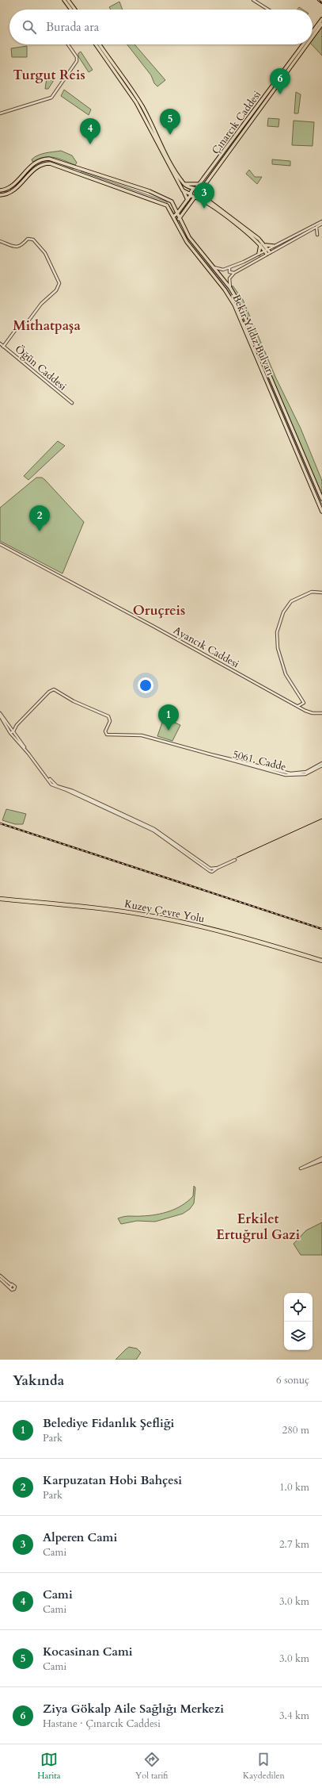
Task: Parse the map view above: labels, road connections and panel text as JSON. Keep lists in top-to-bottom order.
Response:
{
  "streets": {
    "highway": ["Kuzey Çevre Yolu"],
    "main road": ["Çınarcık Caddesi", "Bekir Yıldız Bulvarı"],
    "street": ["Öğün Caddesi", "Ayancık Caddesi", "5061. Cadde"]
  },
  "crossings": [
    ["Çınarcık Caddesi", "Bekir Yıldız Bulvarı"]
  ],
  "districts": [
    "Turgut Reis",
    "Mithatpaşa",
    "Oruçreis",
    "Erkilet Ertuğrul Gazi"
  ],
  "page": {
    "search": "Burada ara",
    "pins": [
      "6",
      "5",
      "4",
      "3",
      "2",
      "1"
    ],
    "heading": ["Yakında", "6 sonuç"],
    "list": [
      {
        "mark": "1",
        "name": "Belediye Fidanlık Şefliği",
        "note": "Park",
        "value": "280 m"
      },
      {
        "mark": "2",
        "name": "Karpuzatan Hobi Bahçesi",
        "note": "Park",
        "value": "1.0 km"
      },
      {
        "mark": "3",
        "name": "Alperen Cami",
        "note": "Cami",
        "value": "2.7 km"
      },
      {
        "mark": "4",
        "name": "Cami",
        "note": "Cami",
        "value": "3.0 km"
      },
      {
        "mark": "5",
        "name": "Kocasinan Cami",
        "note": "Cami",
        "value": "3.0 km"
      },
      {
        "mark": "6",
        "name": "Ziya Gökalp Aile Sağlığı Merkezi",
        "note": "Hastane · Çınarcık Caddesi",
        "value": "3.4 km"
      }
    ],
    "nav": ["Harita", "Yol tarifi", "Kaydedilen"]
  }
}
